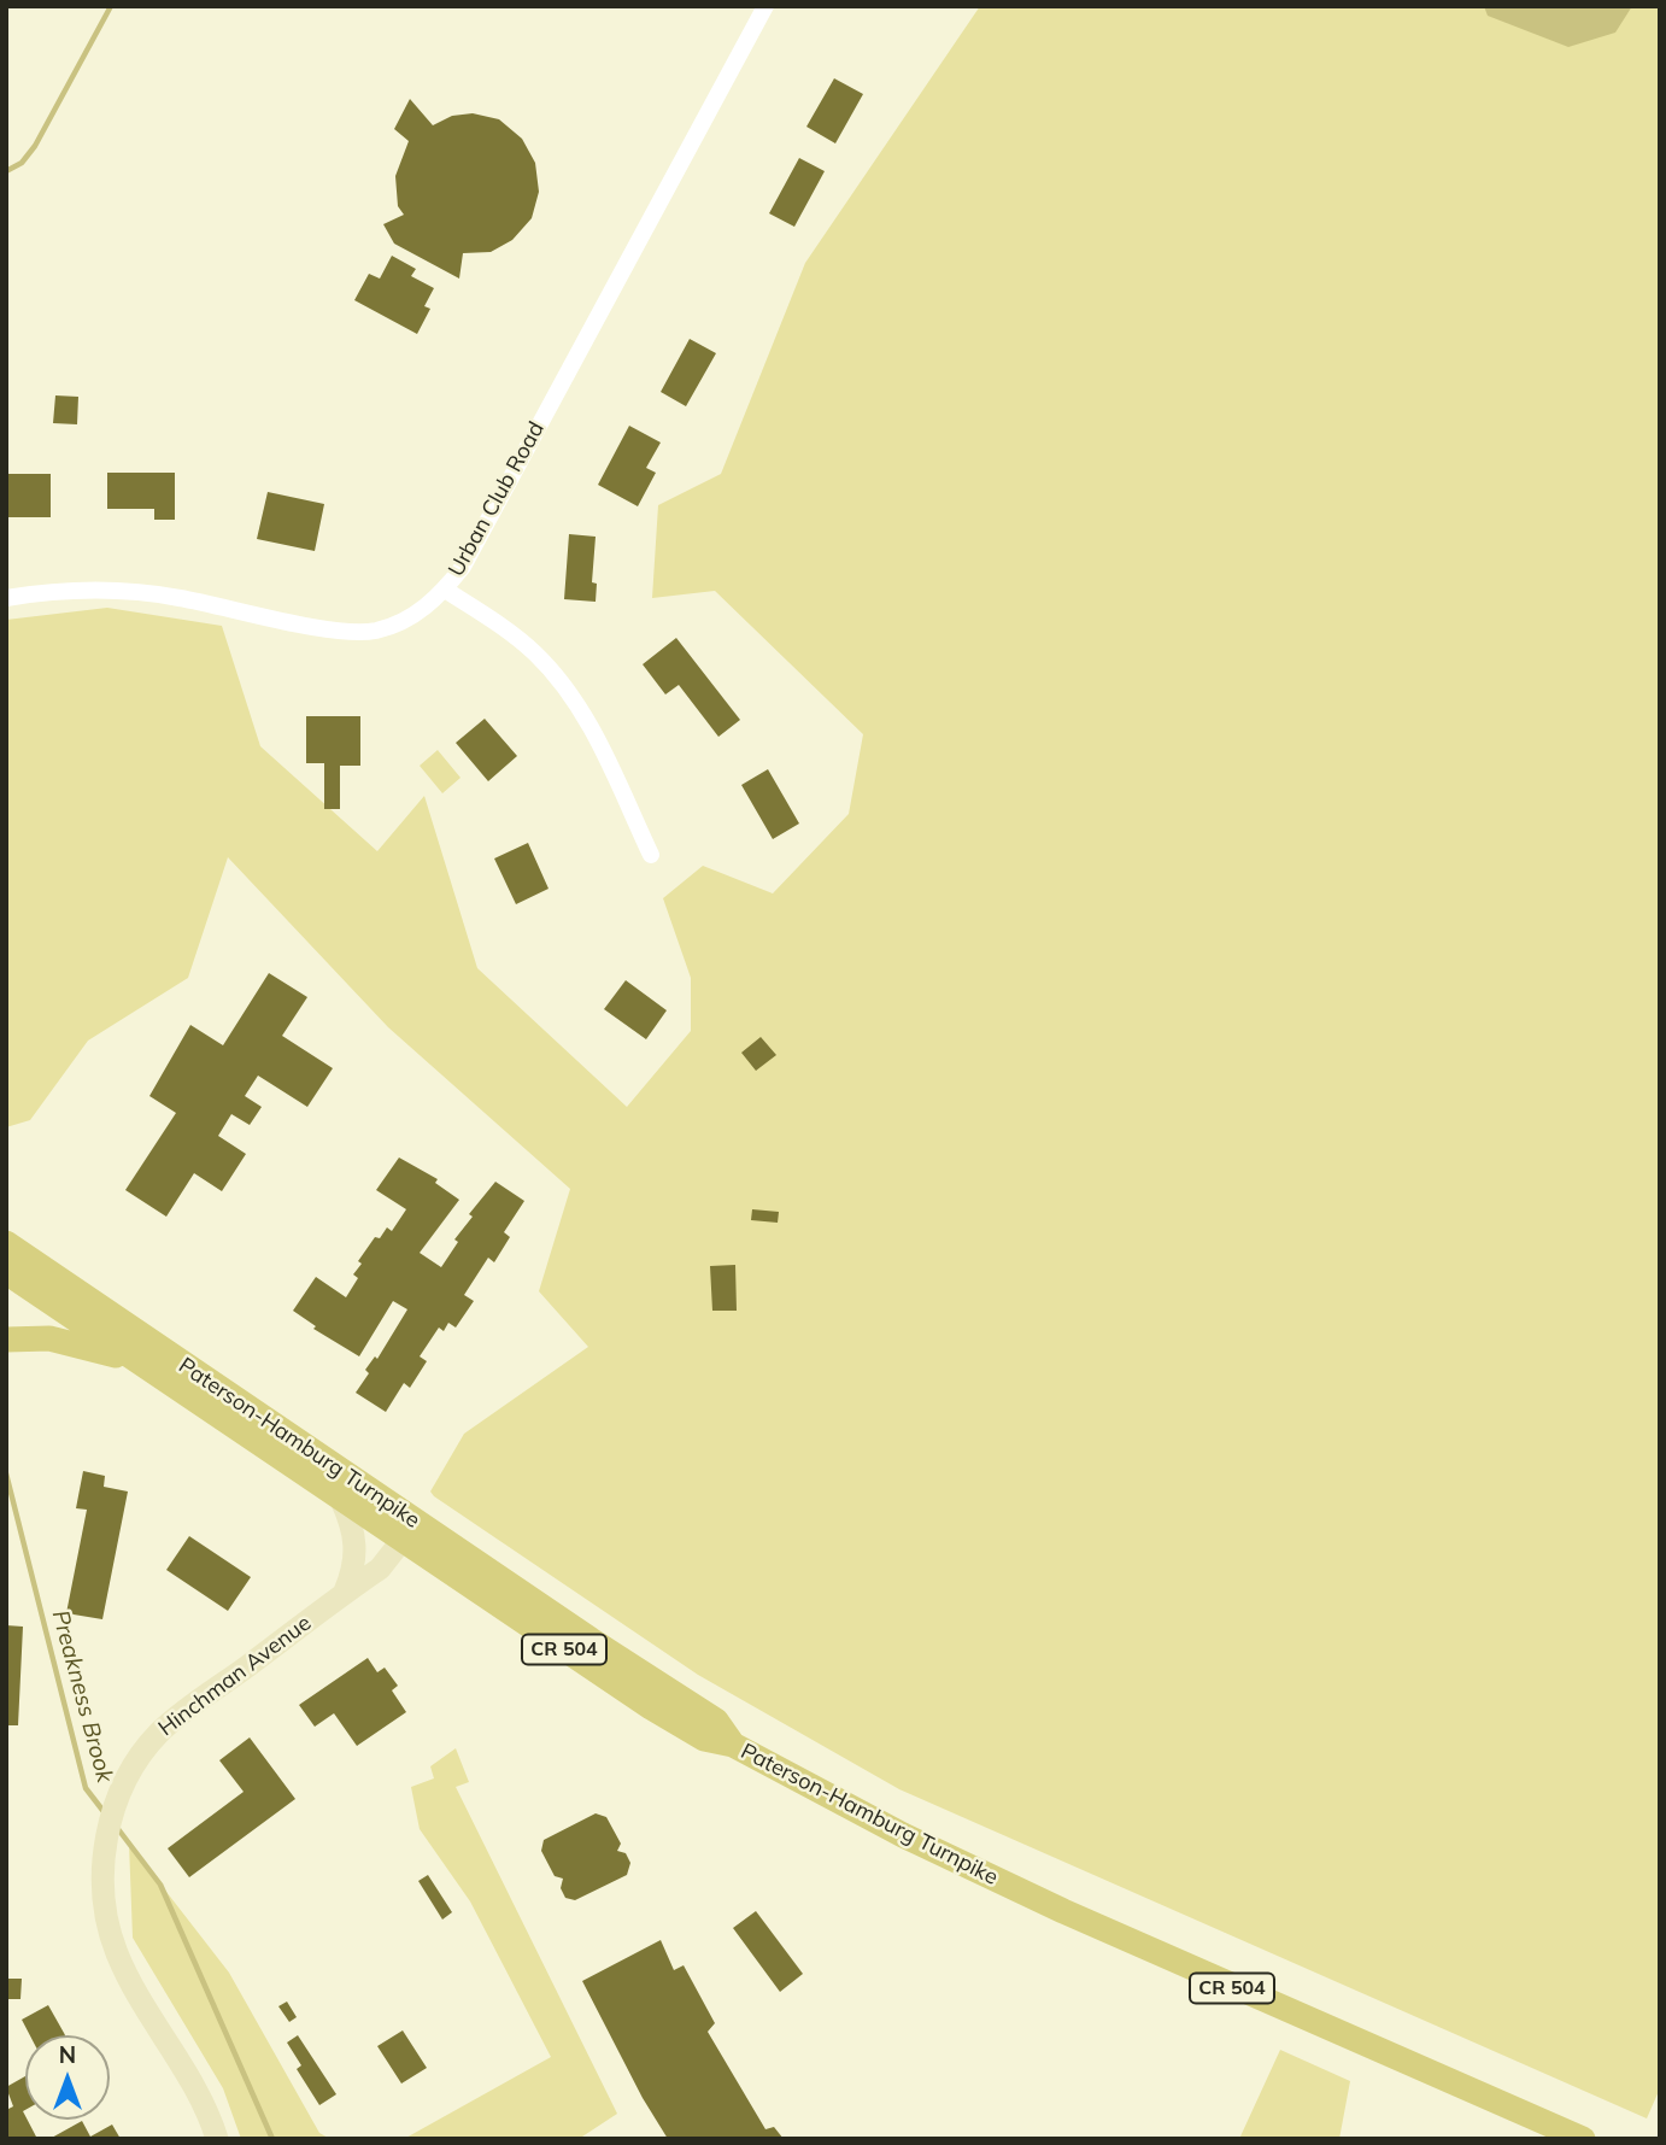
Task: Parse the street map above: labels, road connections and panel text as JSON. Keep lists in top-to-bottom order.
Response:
{
  "streets": {
    "main road": ["Paterson-Hamburg Turnpike", "CR 504"],
    "street": ["Urban Club Road", "Hinchman Avenue"]
  },
  "crossings": [
    ["Paterson-Hamburg Turnpike", "CR 504"],
    ["Paterson-Hamburg Turnpike", "Hinchman Avenue"],
    ["CR 504", "Hinchman Avenue"]
  ],
  "water": ["Preakness Brook"],
  "north": "top"
}
